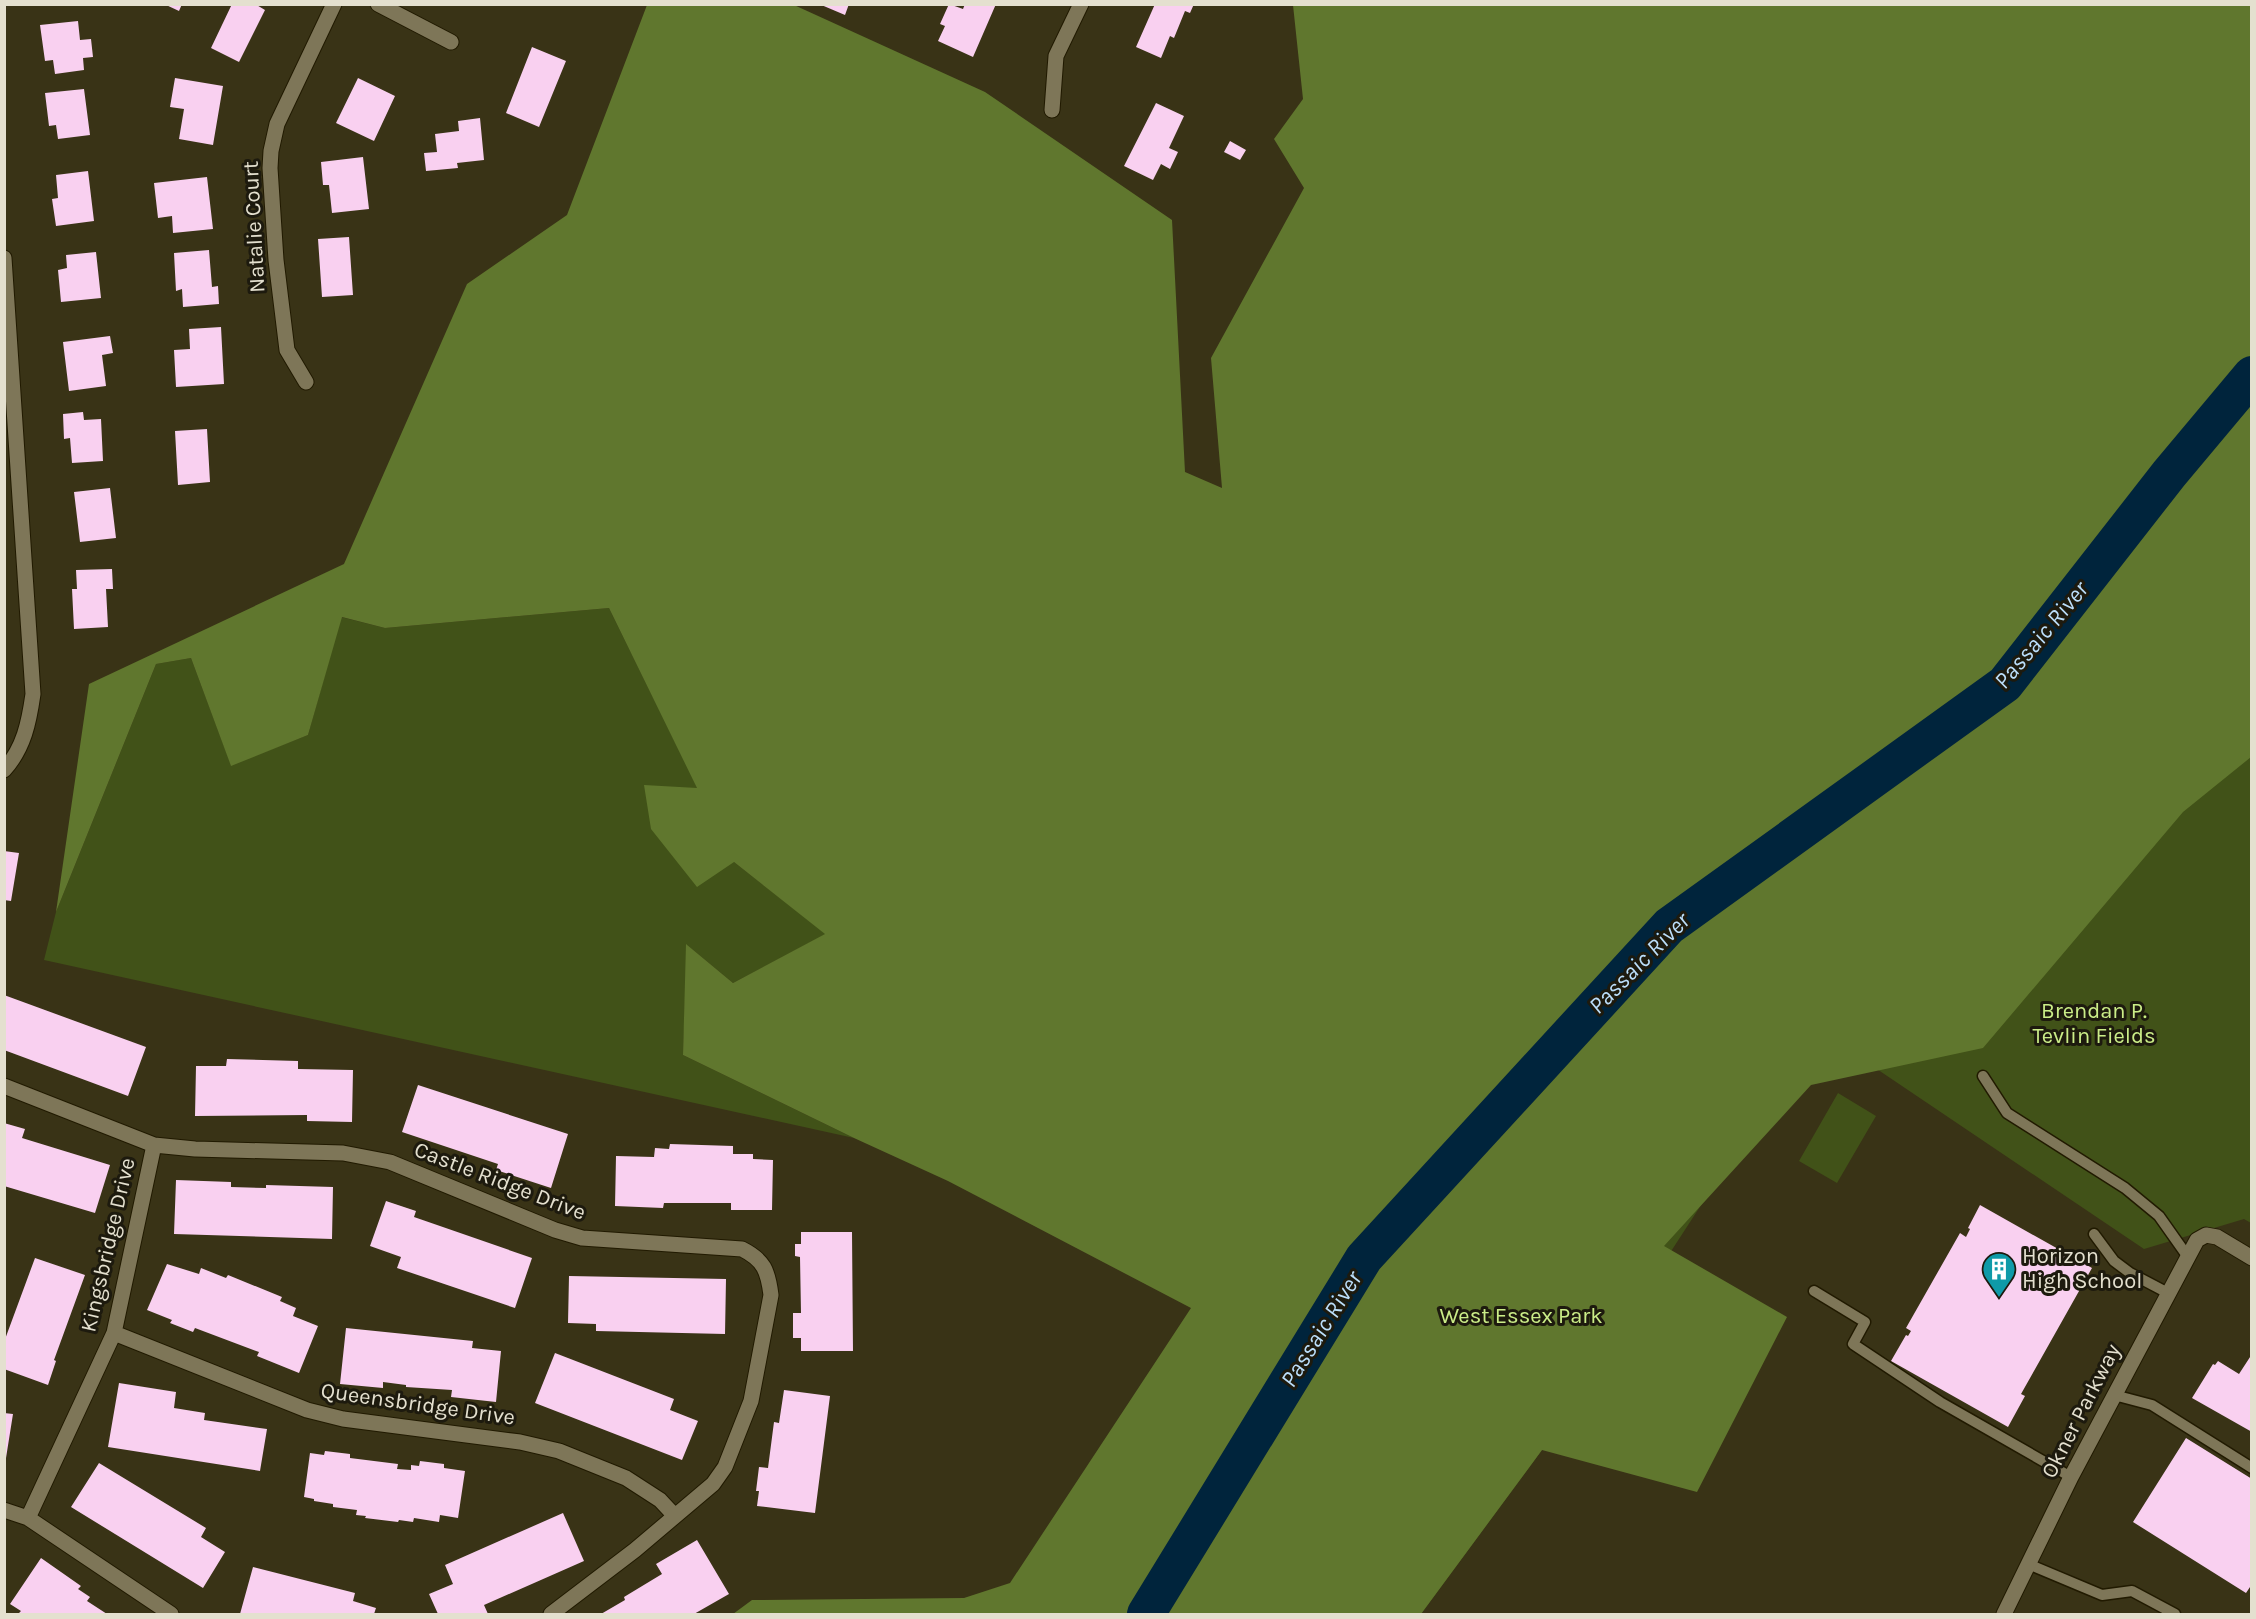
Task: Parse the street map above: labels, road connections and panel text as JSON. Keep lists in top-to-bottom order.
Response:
{
  "streets": {
    "street": [
      "Natalie Court",
      "Castle Ridge Drive",
      "Kingsbridge Drive",
      "Queensbridge Drive",
      "Okner Parkway"
    ]
  },
  "crossings": [
    ["Castle Ridge Drive", "Kingsbridge Drive"],
    ["Castle Ridge Drive", "Queensbridge Drive"],
    ["Kingsbridge Drive", "Queensbridge Drive"]
  ],
  "water": ["Passaic River"],
  "parks": ["Brendan P. Tevlin Fields", "West Essex Park"],
  "places": {
    "building": ["Horizon High School"]
  }
}
